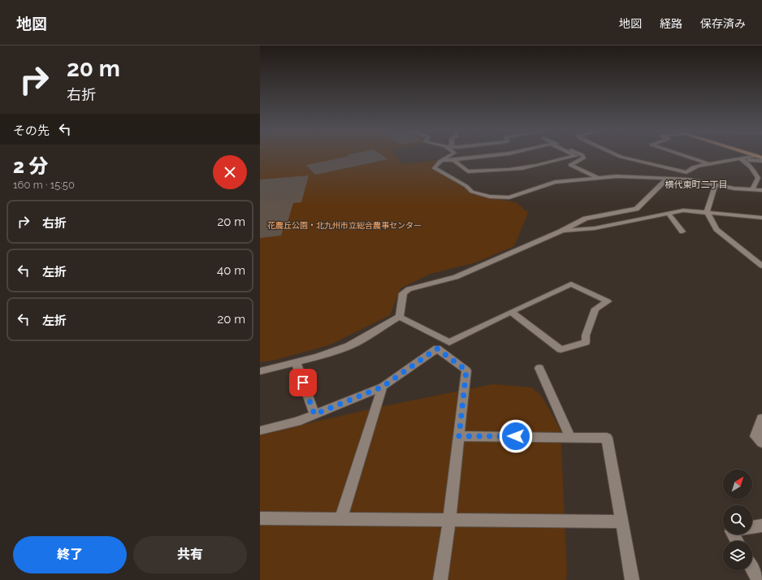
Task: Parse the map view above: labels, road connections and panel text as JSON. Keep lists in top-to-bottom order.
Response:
{
  "districts": ["横代東町二丁目"],
  "parks": ["花農丘公園・北九州市立総合農事センター"],
  "north": "top right",
  "page": {
    "header": "地図",
    "nav": ["地図", "経路", "保存済み"],
    "turn": ["20 m", "右折"],
    "then": "その先",
    "heading": ["2 分", "160 m · 15:50"],
    "list": [
      {
        "name": "右折",
        "value": "20 m"
      },
      {
        "name": "左折",
        "value": "40 m"
      },
      {
        "name": "左折",
        "value": "20 m"
      }
    ],
    "buttons": ["終了", "共有"]
  }
}
